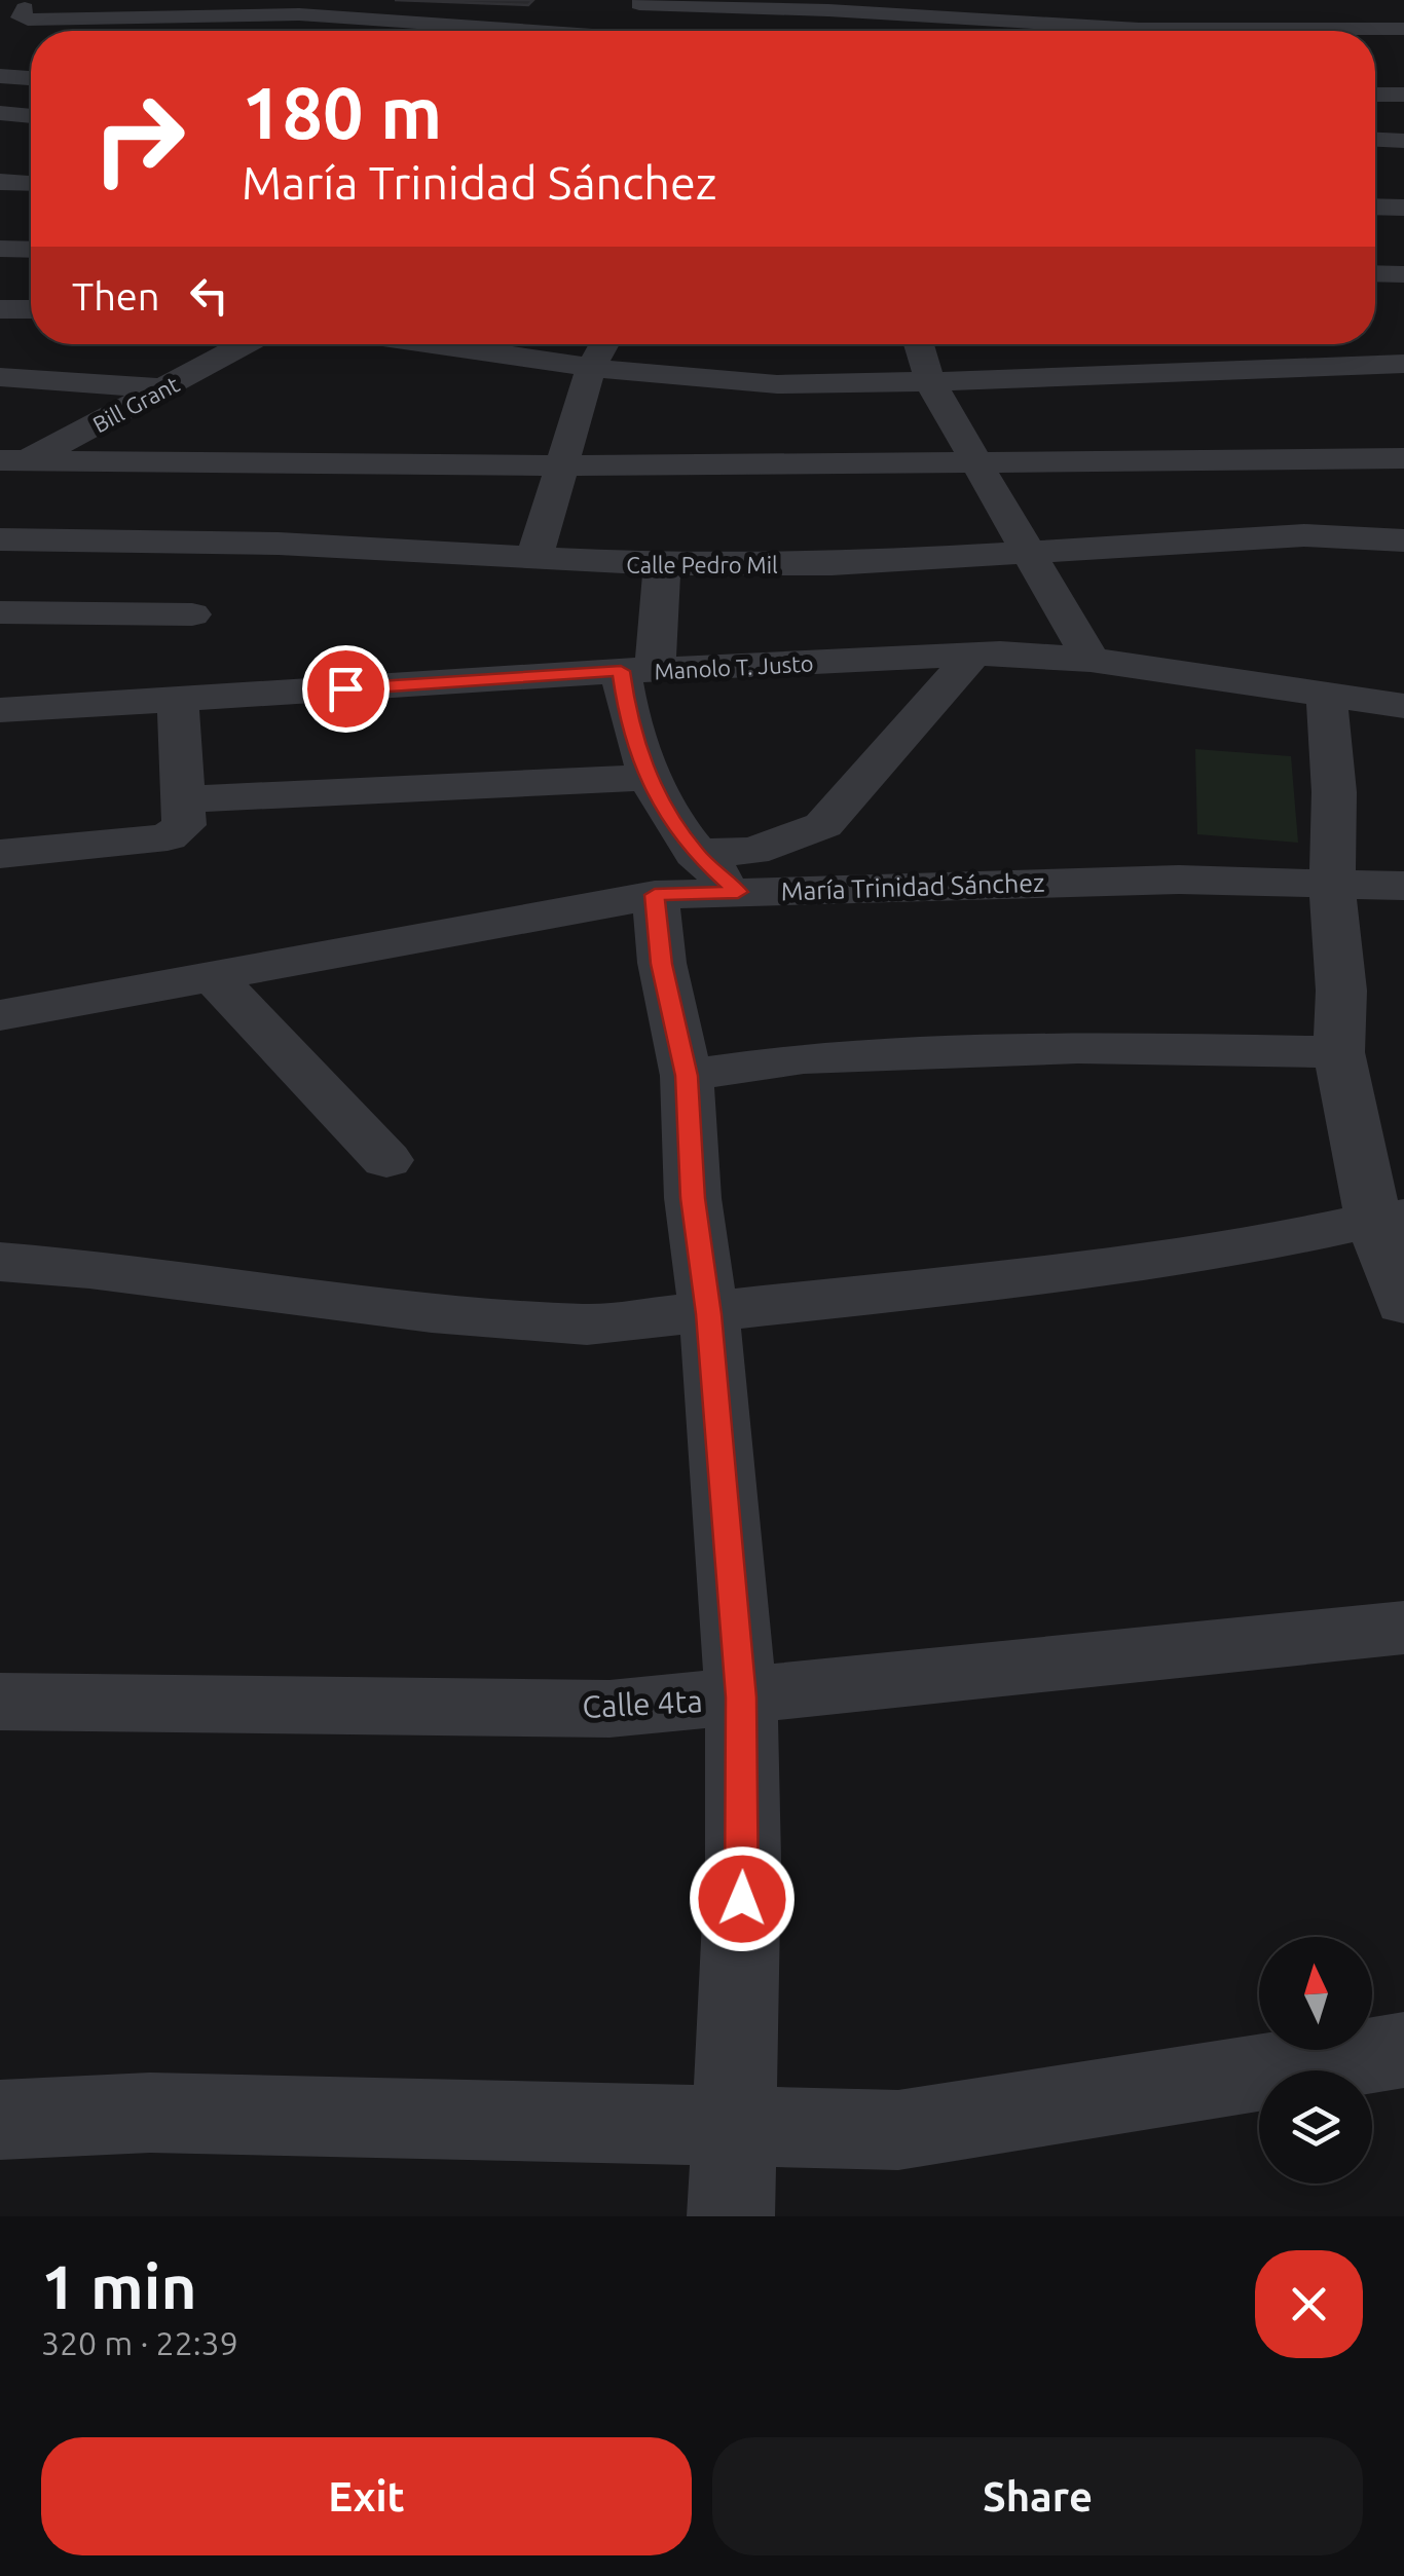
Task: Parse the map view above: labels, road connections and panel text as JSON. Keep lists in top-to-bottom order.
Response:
{
  "streets": {
    "street": [
      "Bill Grant",
      "Calle Pedro Mil",
      "Manolo T. Justo",
      "María Trinidad Sánchez",
      "Calle 4ta"
    ]
  },
  "north": "top",
  "page": {
    "turn": ["180 m", "María Trinidad Sánchez"],
    "then": "Then",
    "heading": ["1 min", "320 m · 22:39"],
    "buttons": ["Exit", "Share"]
  }
}
